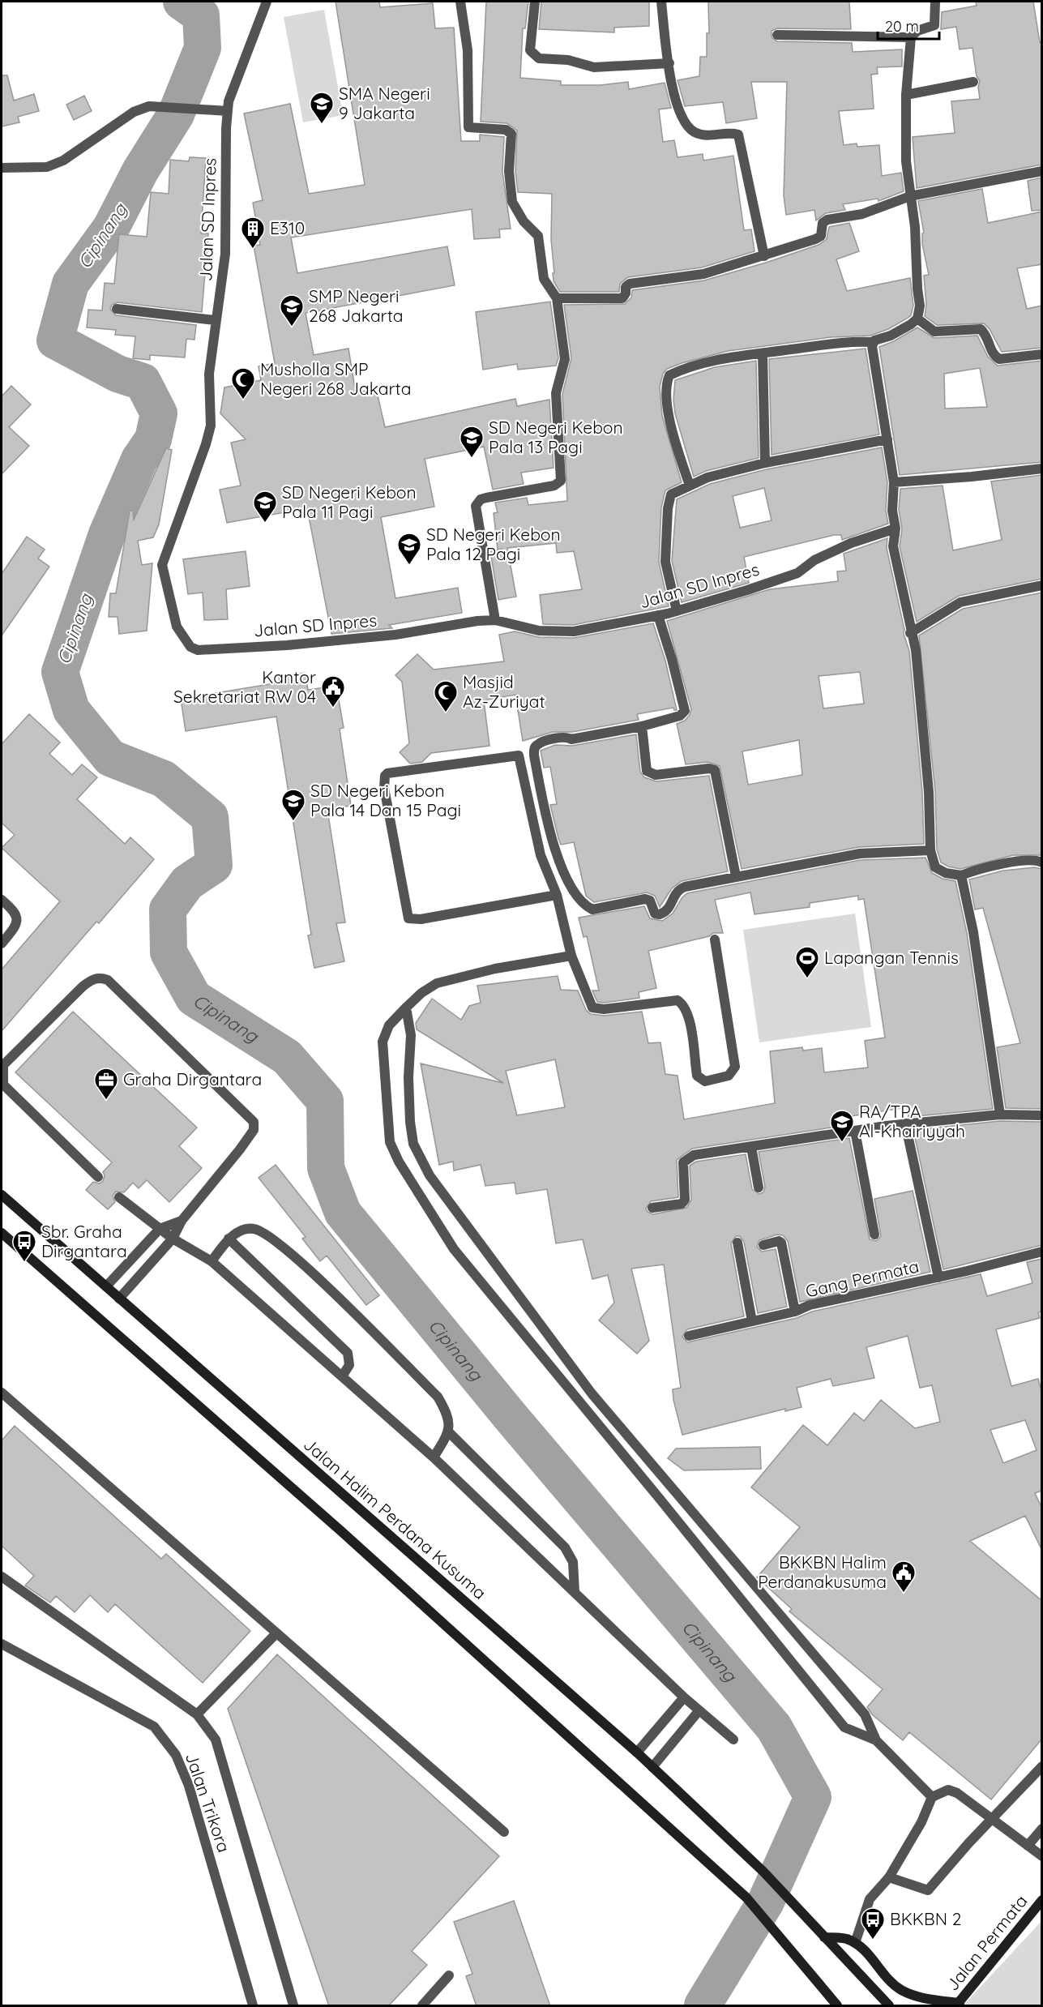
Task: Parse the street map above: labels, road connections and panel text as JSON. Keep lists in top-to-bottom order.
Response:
{
  "streets": {
    "street": [
      "Jalan SD Inpres",
      "Gang Permata",
      "Jalan Halim Perdana Kusuma",
      "Jalan Trikora",
      "Jalan Permata"
    ]
  },
  "water": ["Cipinang"],
  "places": {
    "school or university": [
      "SMA Negeri 9 Jakarta",
      "SMP Negeri 268 Jakarta",
      "SD Negeri Kebon Pala 13 Pagi",
      "SD Negeri Kebon Pala 11 Pagi",
      "SD Negeri Kebon Pala 12 Pagi",
      "SD Negeri Kebon Pala 14 Dan 15 Pagi",
      "RA/TPA Al-Khairiyyah"
    ],
    "building": ["E310"],
    "mosque": ["Musholla SMP Negeri 268 Jakarta", "Masjid Az-Zuriyat"],
    "public building": ["Kantor Sekretariat RW 04", "BKKBN Halim Perdanakusuma"],
    "sports": ["Lapangan Tennis"],
    "office": ["Graha Dirgantara"],
    "bus stop": ["Sbr. Graha Dirgantara", "BKKBN 2"]
  },
  "scale_bar": "20 m"
}
